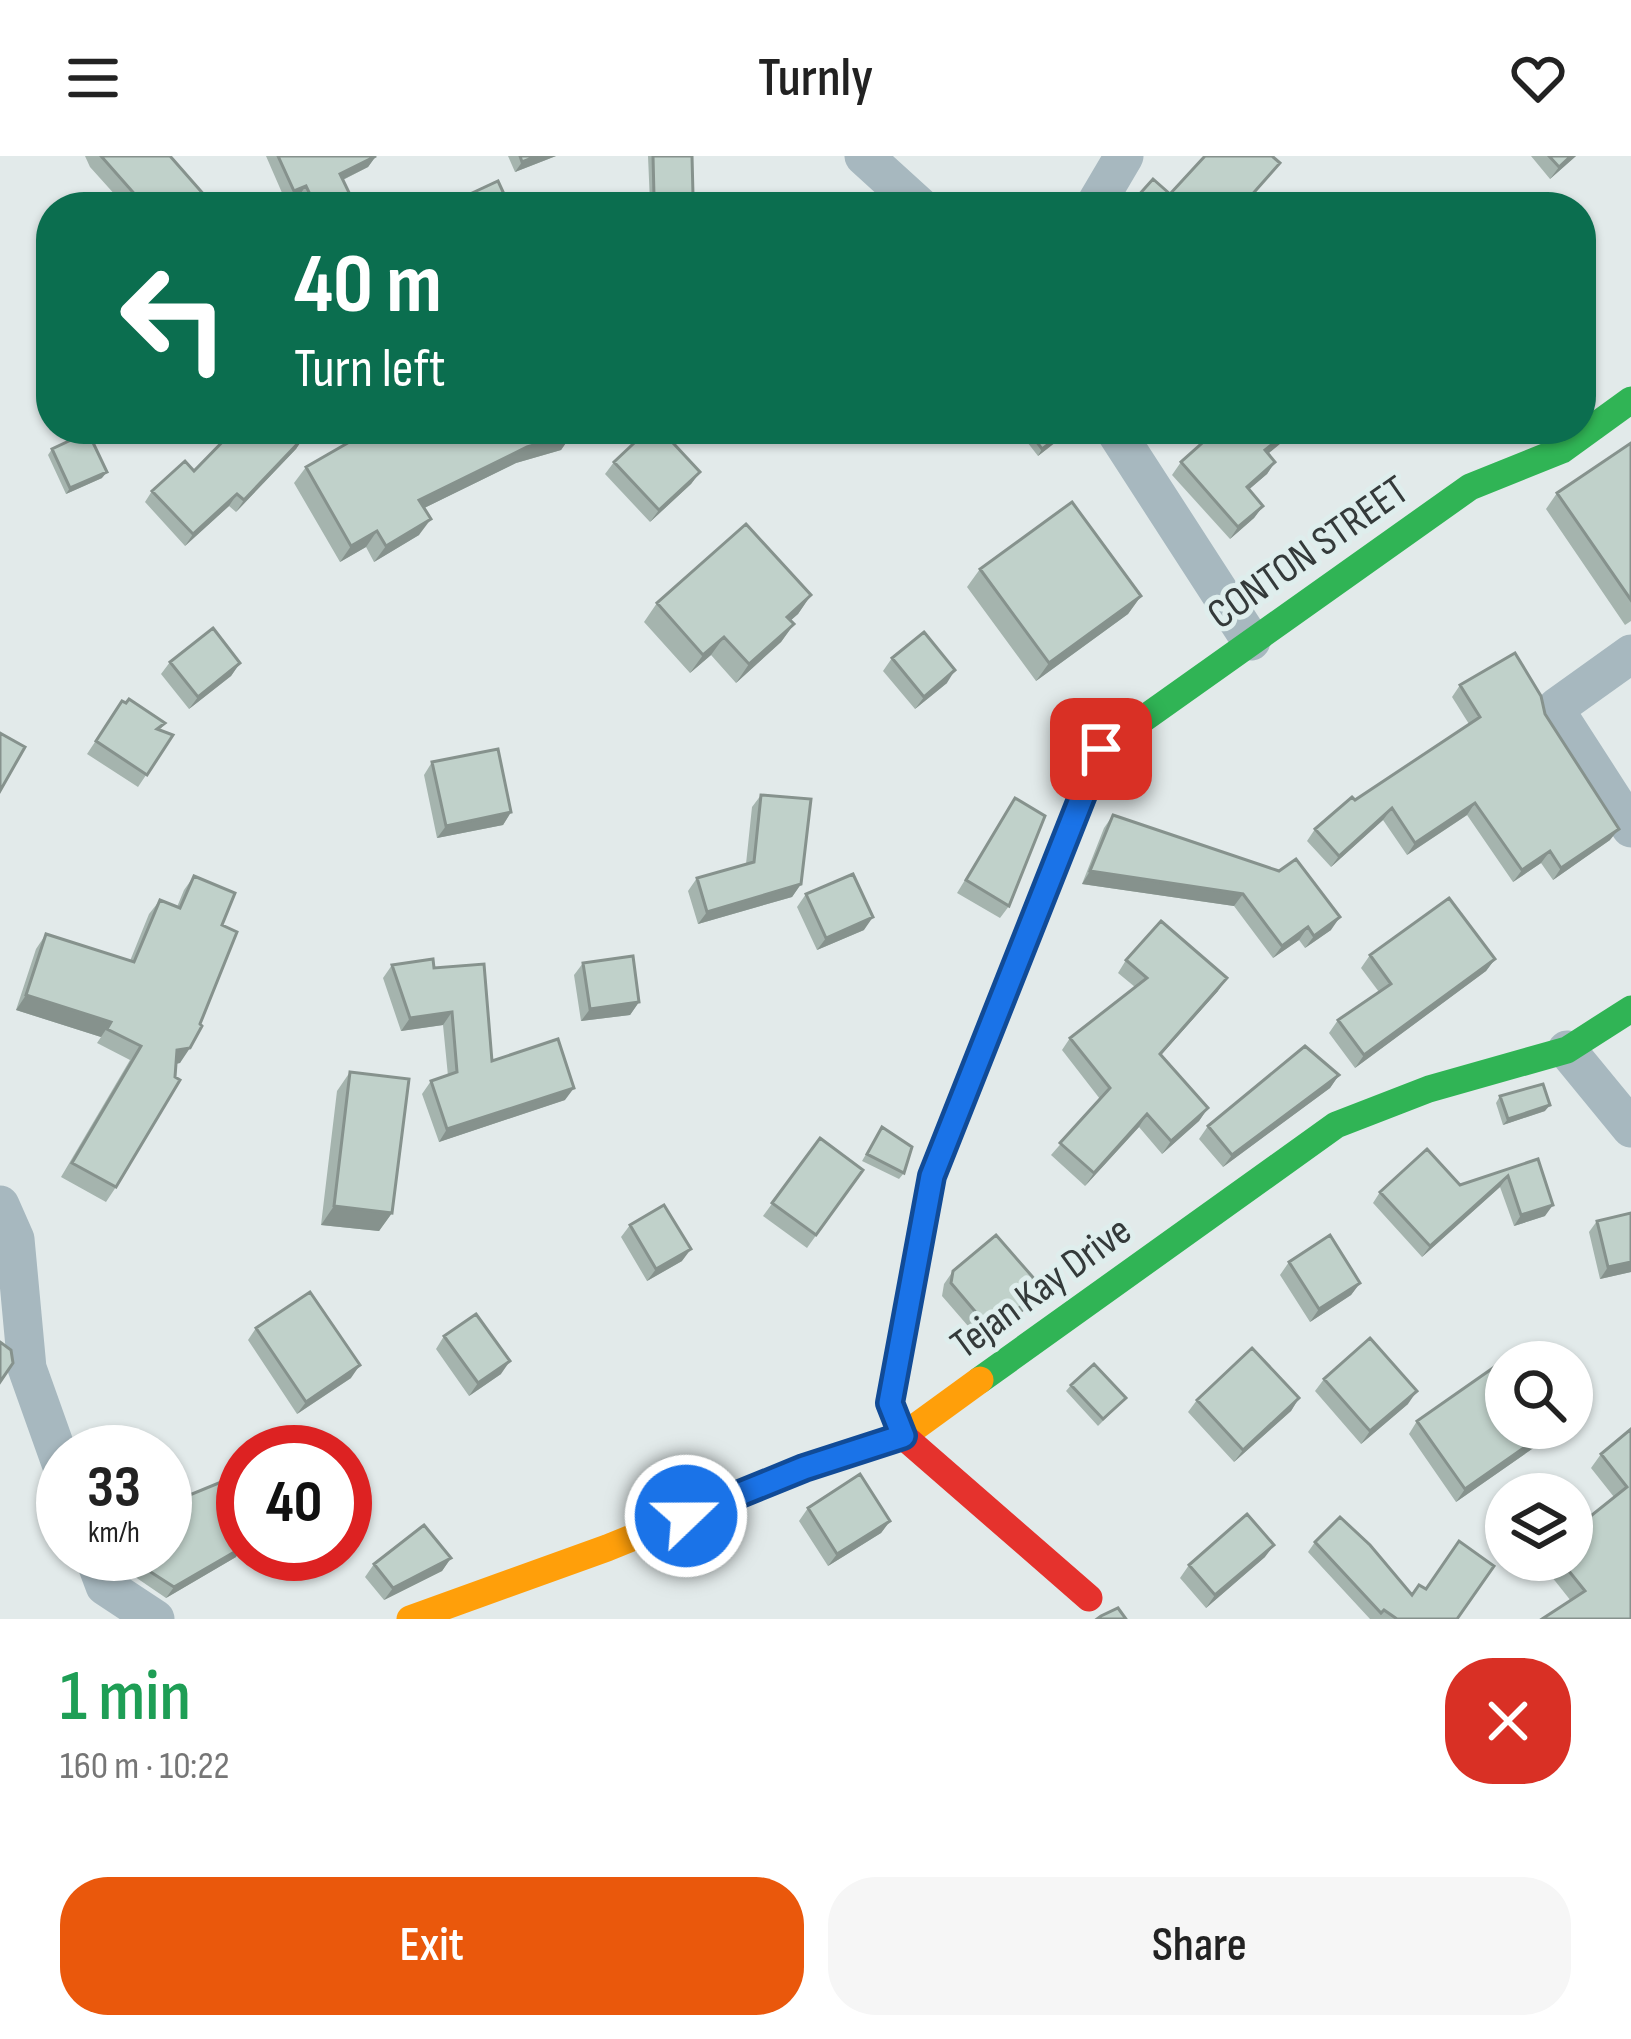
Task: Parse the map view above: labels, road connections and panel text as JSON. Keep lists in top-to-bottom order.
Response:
{
  "streets": {
    "street": ["CONTON STREET", "Tejan Kay Drive"]
  },
  "crossings": [
    ["CONTON STREET", "Tejan Kay Drive"]
  ],
  "page": {
    "header": "Turnly",
    "turn": ["40 m", "Turn left"],
    "speed": "33 km/h",
    "limit": "40",
    "heading": ["1 min", "160 m · 10:22"],
    "buttons": ["Exit", "Share"]
  }
}
